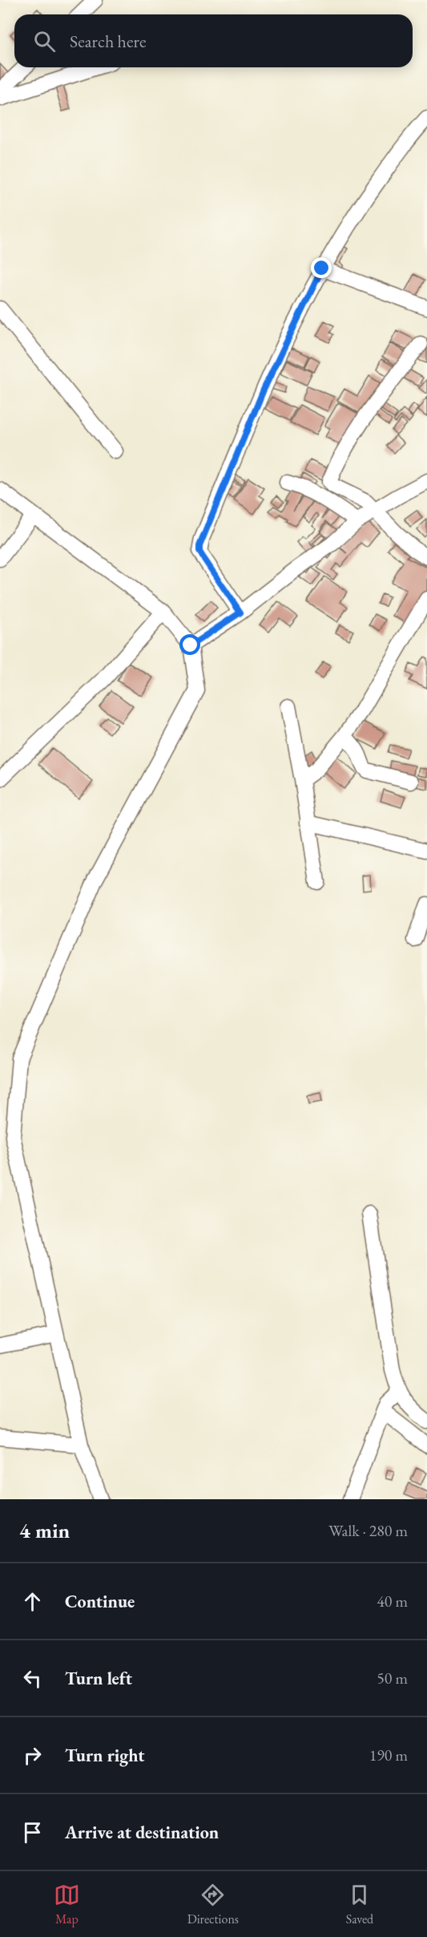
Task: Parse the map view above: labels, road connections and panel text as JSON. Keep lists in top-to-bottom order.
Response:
{
  "page": {
    "search": "Search here",
    "heading": ["4 min", "Walk · 280 m"],
    "list": [
      ["Continue", "40 m"],
      ["Turn left", "50 m"],
      ["Turn right", "190 m"],
      "Arrive at destination"
    ],
    "nav": ["Map", "Directions", "Saved"]
  }
}
